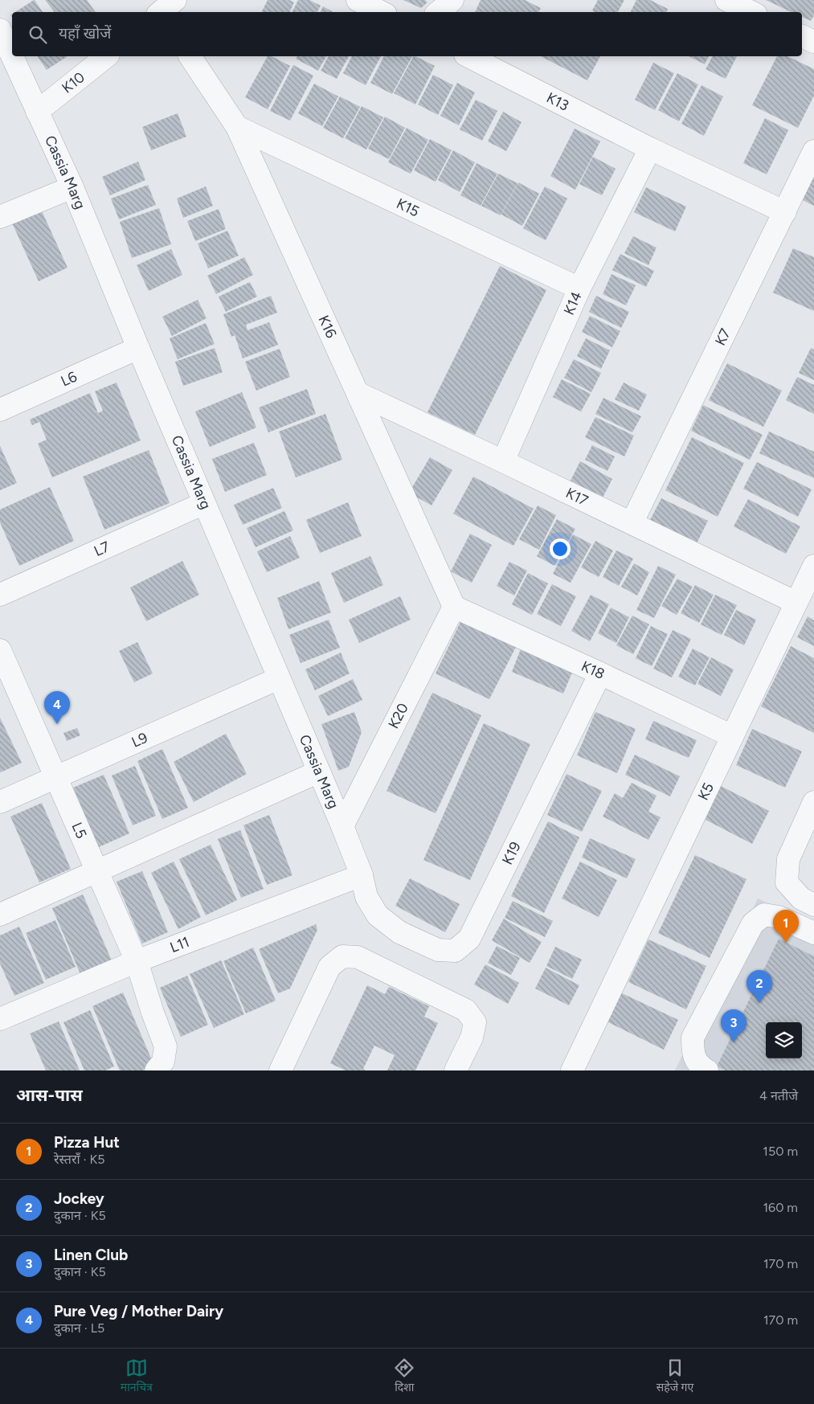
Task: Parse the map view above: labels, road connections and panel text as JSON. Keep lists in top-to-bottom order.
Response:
{
  "streets": {
    "street": [
      "K10",
      "K13",
      "Cassia Marg",
      "K15",
      "K14",
      "K16",
      "K7",
      "L6",
      "K17",
      "L7",
      "K18",
      "K20",
      "L9",
      "K5",
      "L5",
      "K19",
      "L11"
    ]
  },
  "crossings": [
    ["K10", "Cassia Marg"],
    ["K13", "K14"],
    ["K13", "K7"],
    ["Cassia Marg", "L6"],
    ["Cassia Marg", "L7"],
    ["Cassia Marg", "K20"],
    ["Cassia Marg", "L9"],
    ["Cassia Marg", "K19"],
    ["Cassia Marg", "L11"],
    ["K15", "K14"],
    ["K15", "K16"],
    ["K14", "K17"],
    ["K16", "K17"],
    ["K16", "K18"],
    ["K16", "K20"],
    ["K7", "K17"],
    ["K17", "K5"],
    ["K18", "K20"],
    ["K18", "K5"],
    ["K18", "K19"],
    ["L9", "L5"],
    ["L5", "L11"]
  ],
  "page": {
    "search": "यहाँ खोजें",
    "pins": [
      "4",
      "1",
      "2",
      "3"
    ],
    "heading": ["आस-पास", "4 नतीजे"],
    "list": [
      {
        "mark": "1",
        "name": "Pizza Hut",
        "note": "रेस्तराँ · K5",
        "value": "150 m"
      },
      {
        "mark": "2",
        "name": "Jockey",
        "note": "दुकान · K5",
        "value": "160 m"
      },
      {
        "mark": "3",
        "name": "Linen Club",
        "note": "दुकान · K5",
        "value": "170 m"
      },
      {
        "mark": "4",
        "name": "Pure Veg / Mother Dairy",
        "note": "दुकान · L5",
        "value": "170 m"
      }
    ],
    "nav": ["मानचित्र", "दिशा", "सहेजे गए"]
  }
}
